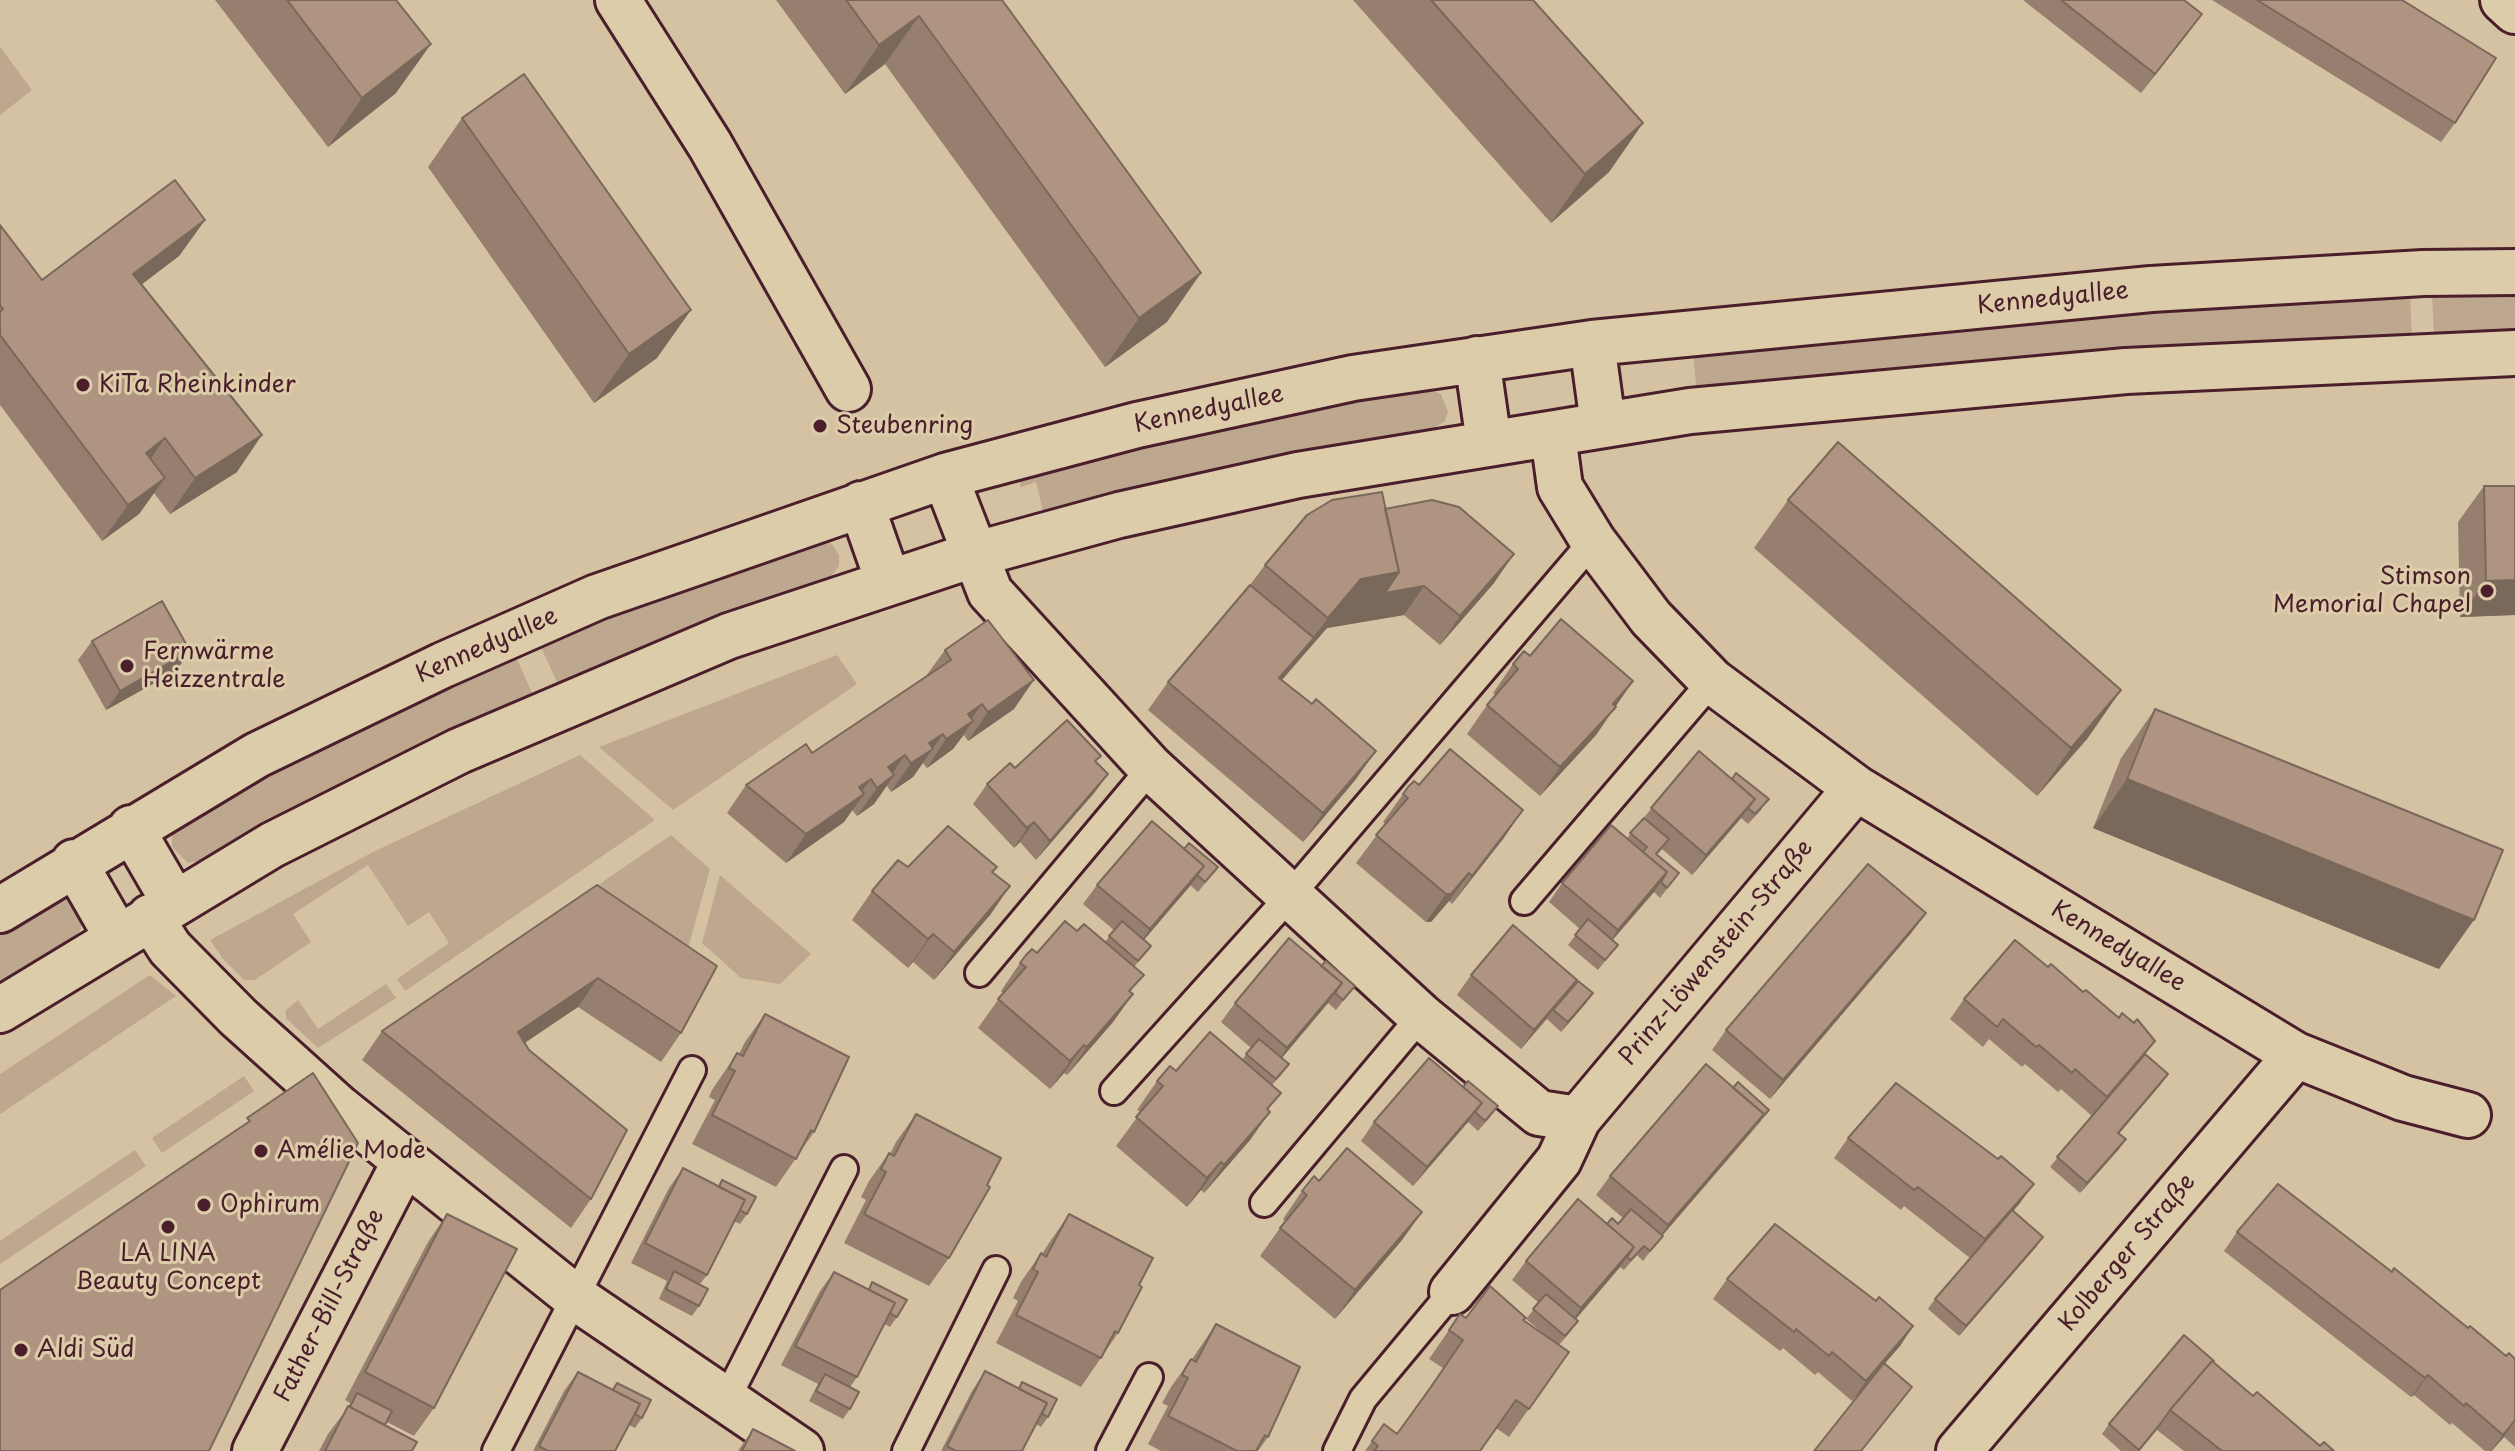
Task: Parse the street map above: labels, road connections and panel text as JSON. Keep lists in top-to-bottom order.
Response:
{
  "streets": {
    "street": [
      "Kennedyallee",
      "Prinz-Löwenstein-Straße",
      "Kolberger Straße",
      "Father-Bill-Straße"
    ]
  },
  "crossings": [
    ["Kennedyallee", "Prinz-Löwenstein-Straße"],
    ["Kennedyallee", "Kolberger Straße"]
  ],
  "places": [
    "KiTa Rheinkinder",
    "Steubenring",
    "Stimson Memorial Chapel",
    "Fernwärme Heizzentrale",
    "Amélie Mode",
    "Ophirum",
    "LA LINA Beauty Concept",
    "Aldi Süd"
  ]
}
